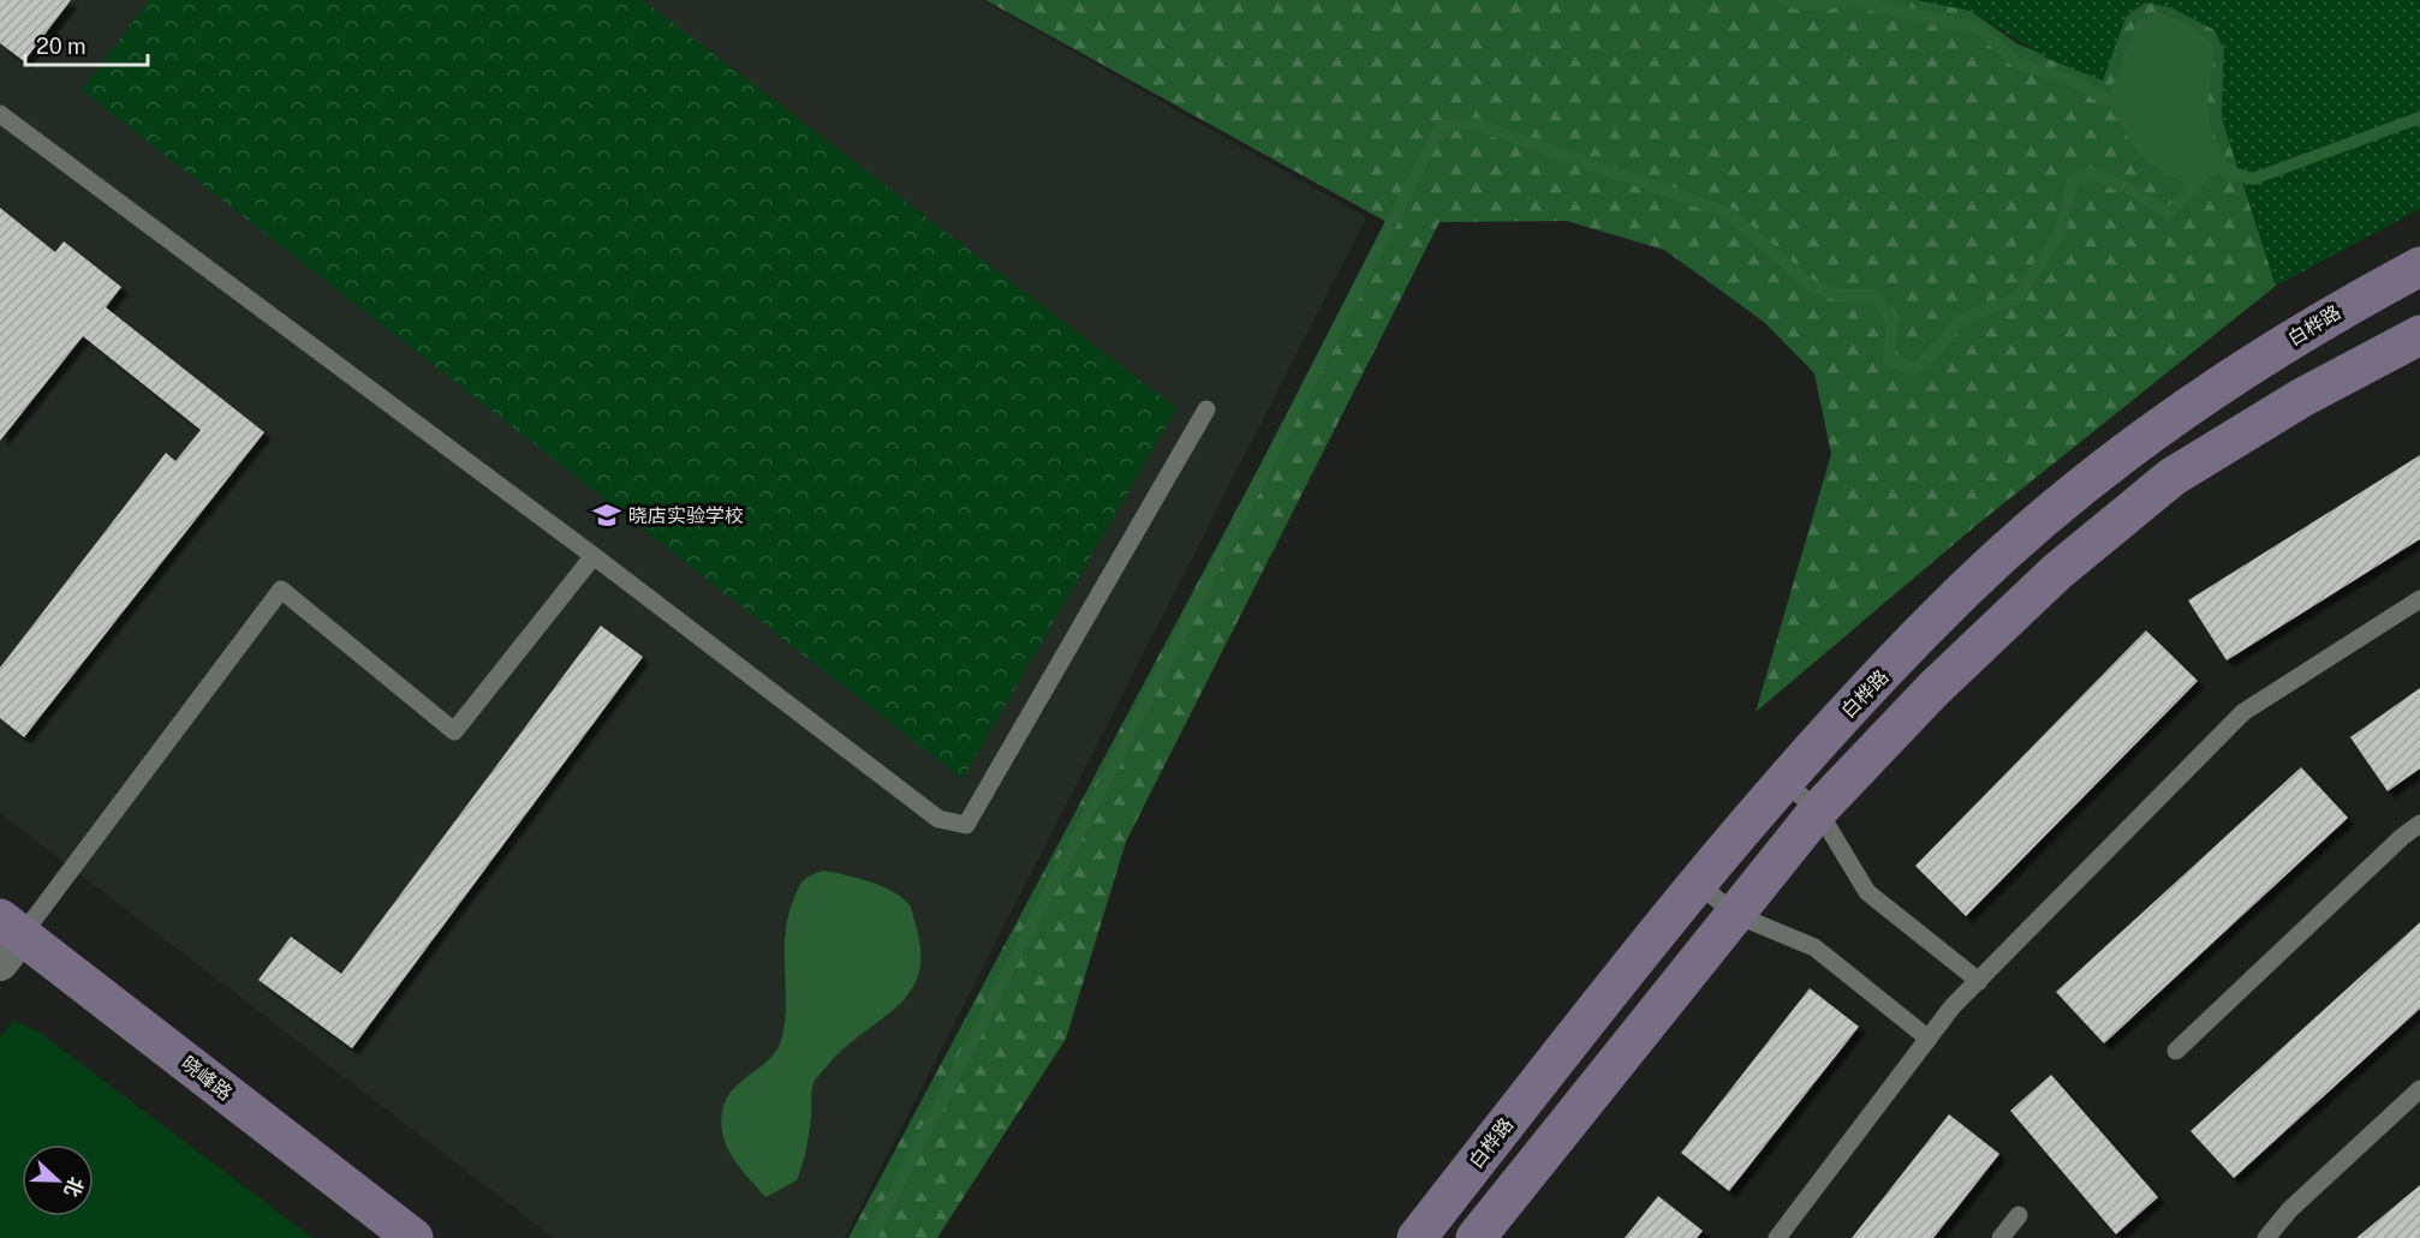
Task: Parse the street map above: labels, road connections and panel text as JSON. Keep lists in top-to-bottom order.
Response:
{
  "streets": {
    "street": ["白桦路", "晓峰路"]
  },
  "places": {
    "school or university": ["晓店实验学校"]
  },
  "scale_bar": "20 m",
  "north": "right"
}
